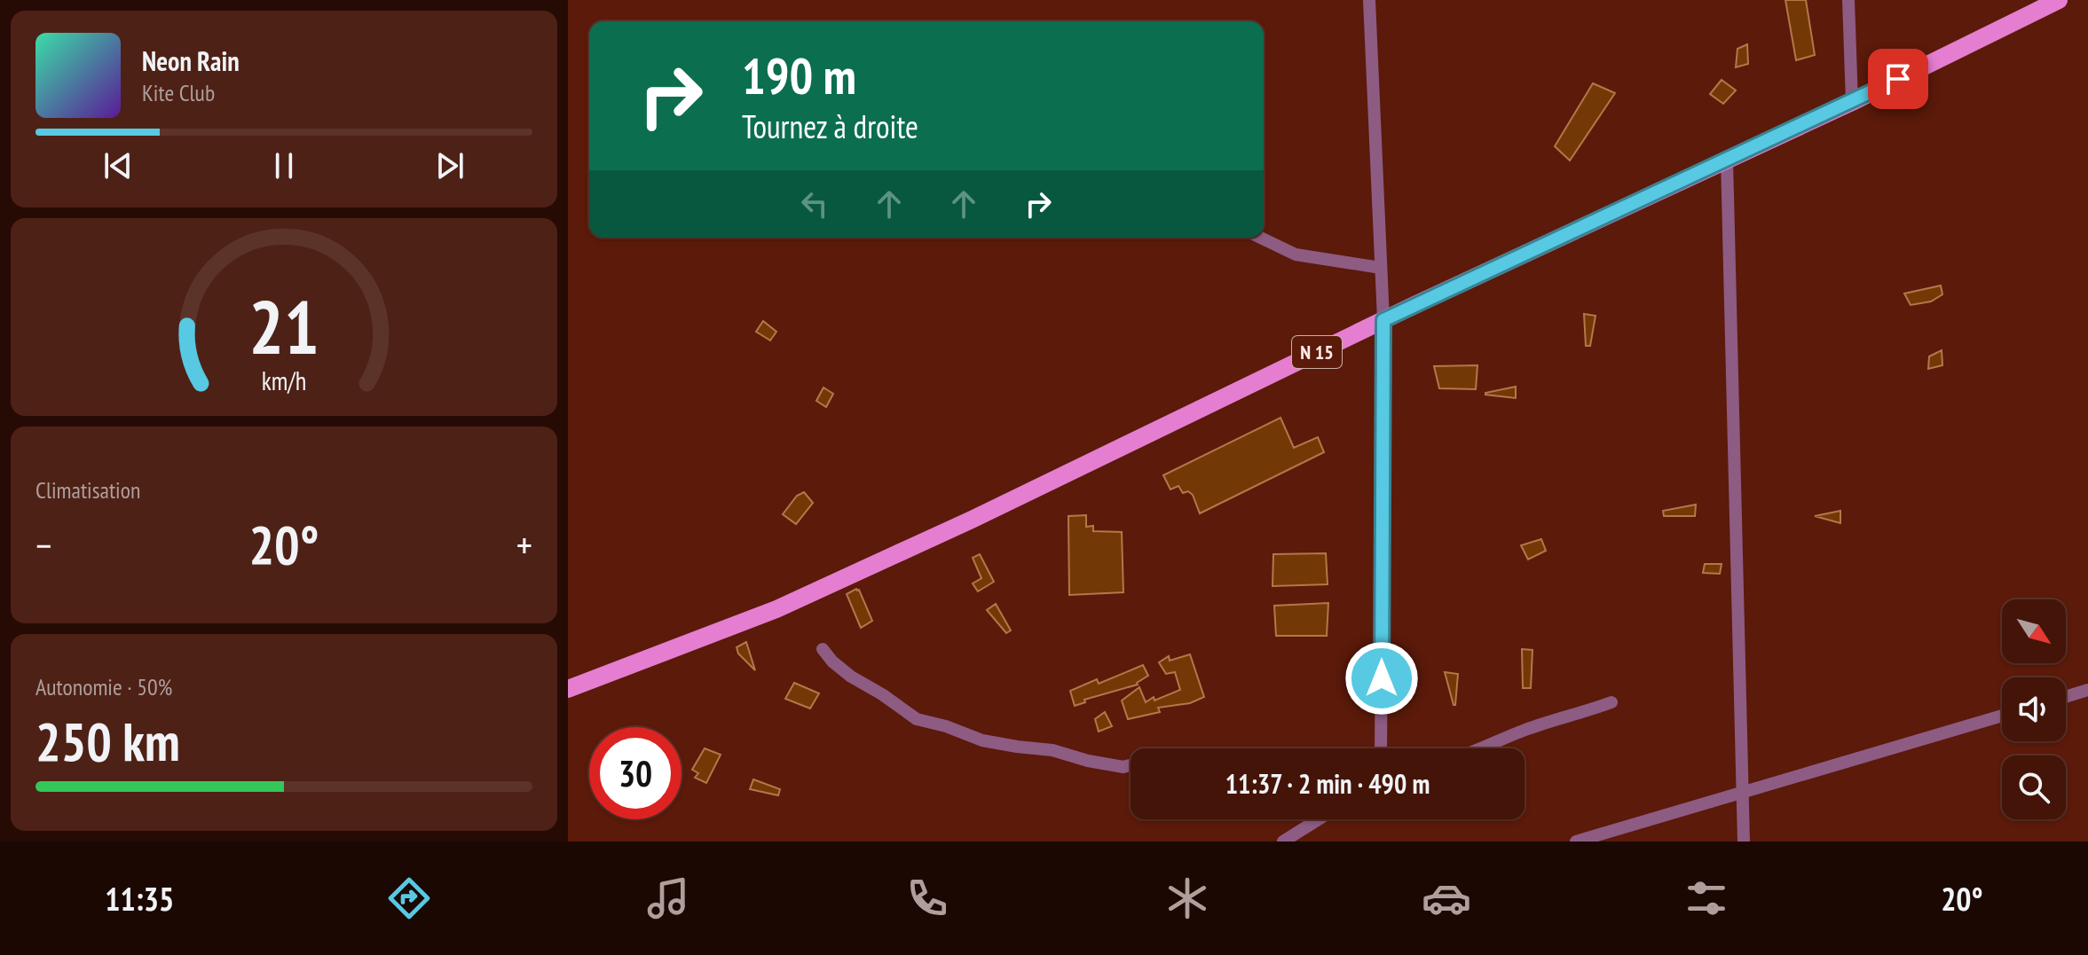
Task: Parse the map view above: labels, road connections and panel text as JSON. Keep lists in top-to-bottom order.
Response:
{
  "streets": {
    "main road": ["N 15"]
  },
  "north": "bottom right",
  "page": {
    "turn": ["190 m", "Tournez à droite"],
    "song": ["Neon Rain", "Kite Club"],
    "tile": [
      "Climatisation",
      ["Autonomie · 50%", "250 km"]
    ],
    "heat": ["−", "20°", "+"],
    "limit": "30",
    "trip": "11:37 · 2 min · 490 m",
    "tabs": ["11:35", "20°"],
    "gauge": ["21", "km/h"]
  }
}
